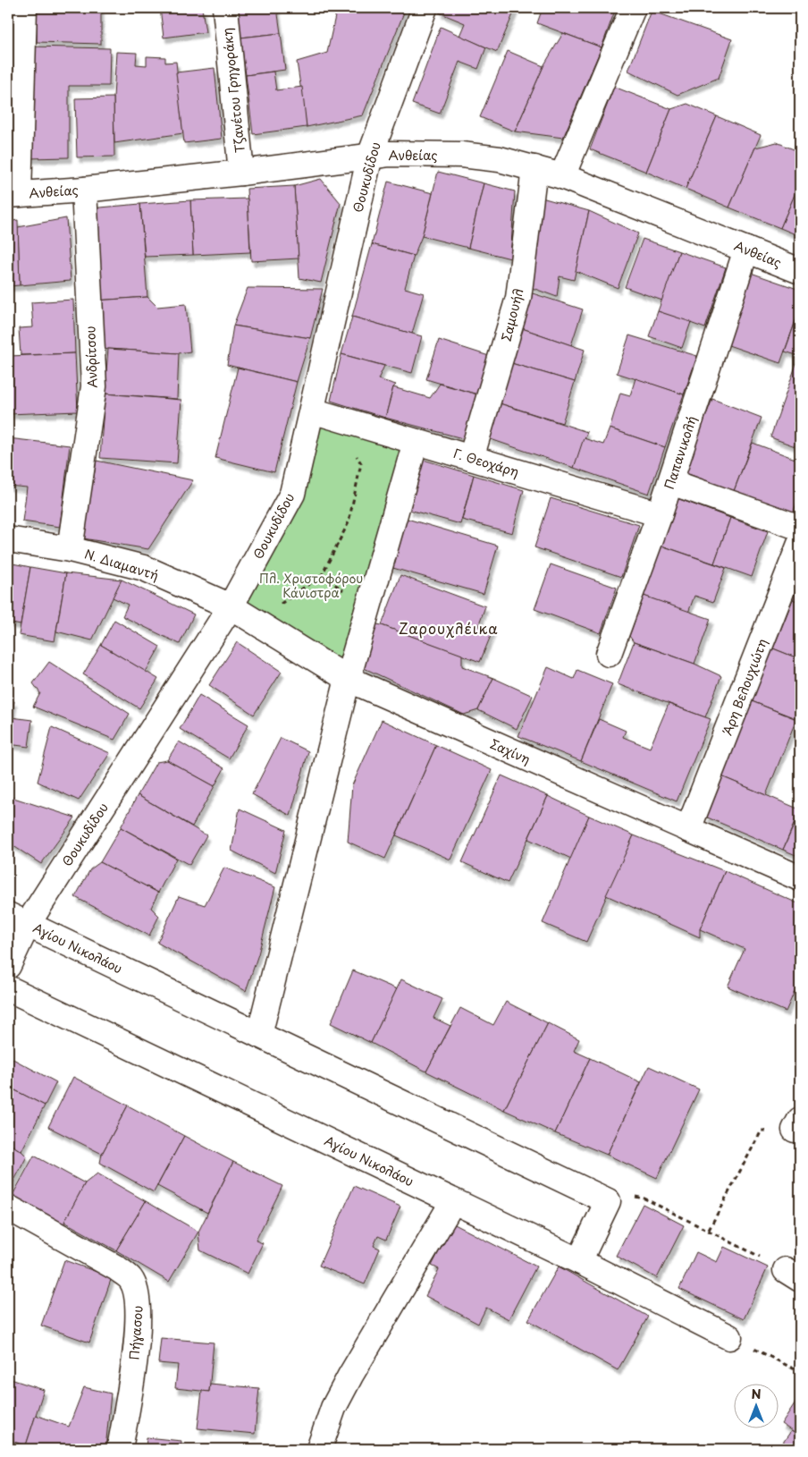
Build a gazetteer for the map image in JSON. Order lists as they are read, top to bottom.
{
  "streets": {
    "street": [
      "Τζανέτου Γρηγοράκη",
      "Ανθείας",
      "Θουκυδίδου",
      "Σαμουήλ",
      "Ανδρίτσου",
      "Παπανικολή",
      "Γ. Θεοχάρη",
      "Ν. Διαμαντή",
      "Άρη Βελουχιώτη",
      "Σαχίνη",
      "Αγίου Νικολάου",
      "Πήγασου"
    ]
  },
  "crossings": [
    ["Τζανέτου Γρηγοράκη", "Ανθείας"],
    ["Ανθείας", "Θουκυδίδου"],
    ["Ανθείας", "Σαμουήλ"],
    ["Ανθείας", "Ανδρίτσου"],
    ["Ανθείας", "Παπανικολή"],
    ["Θουκυδίδου", "Γ. Θεοχάρη"],
    ["Θουκυδίδου", "Ν. Διαμαντή"],
    ["Θουκυδίδου", "Σαχίνη"],
    ["Θουκυδίδου", "Αγίου Νικολάου"],
    ["Σαμουήλ", "Γ. Θεοχάρη"],
    ["Ανδρίτσου", "Ν. Διαμαντή"],
    ["Παπανικολή", "Γ. Θεοχάρη"],
    ["Ν. Διαμαντή", "Σαχίνη"],
    ["Άρη Βελουχιώτη", "Σαχίνη"]
  ],
  "districts": ["Ζαρουχλέικα"],
  "parks": ["Πλ. Χριστοφόρου Κάνιστρα"],
  "north": "top"
}
